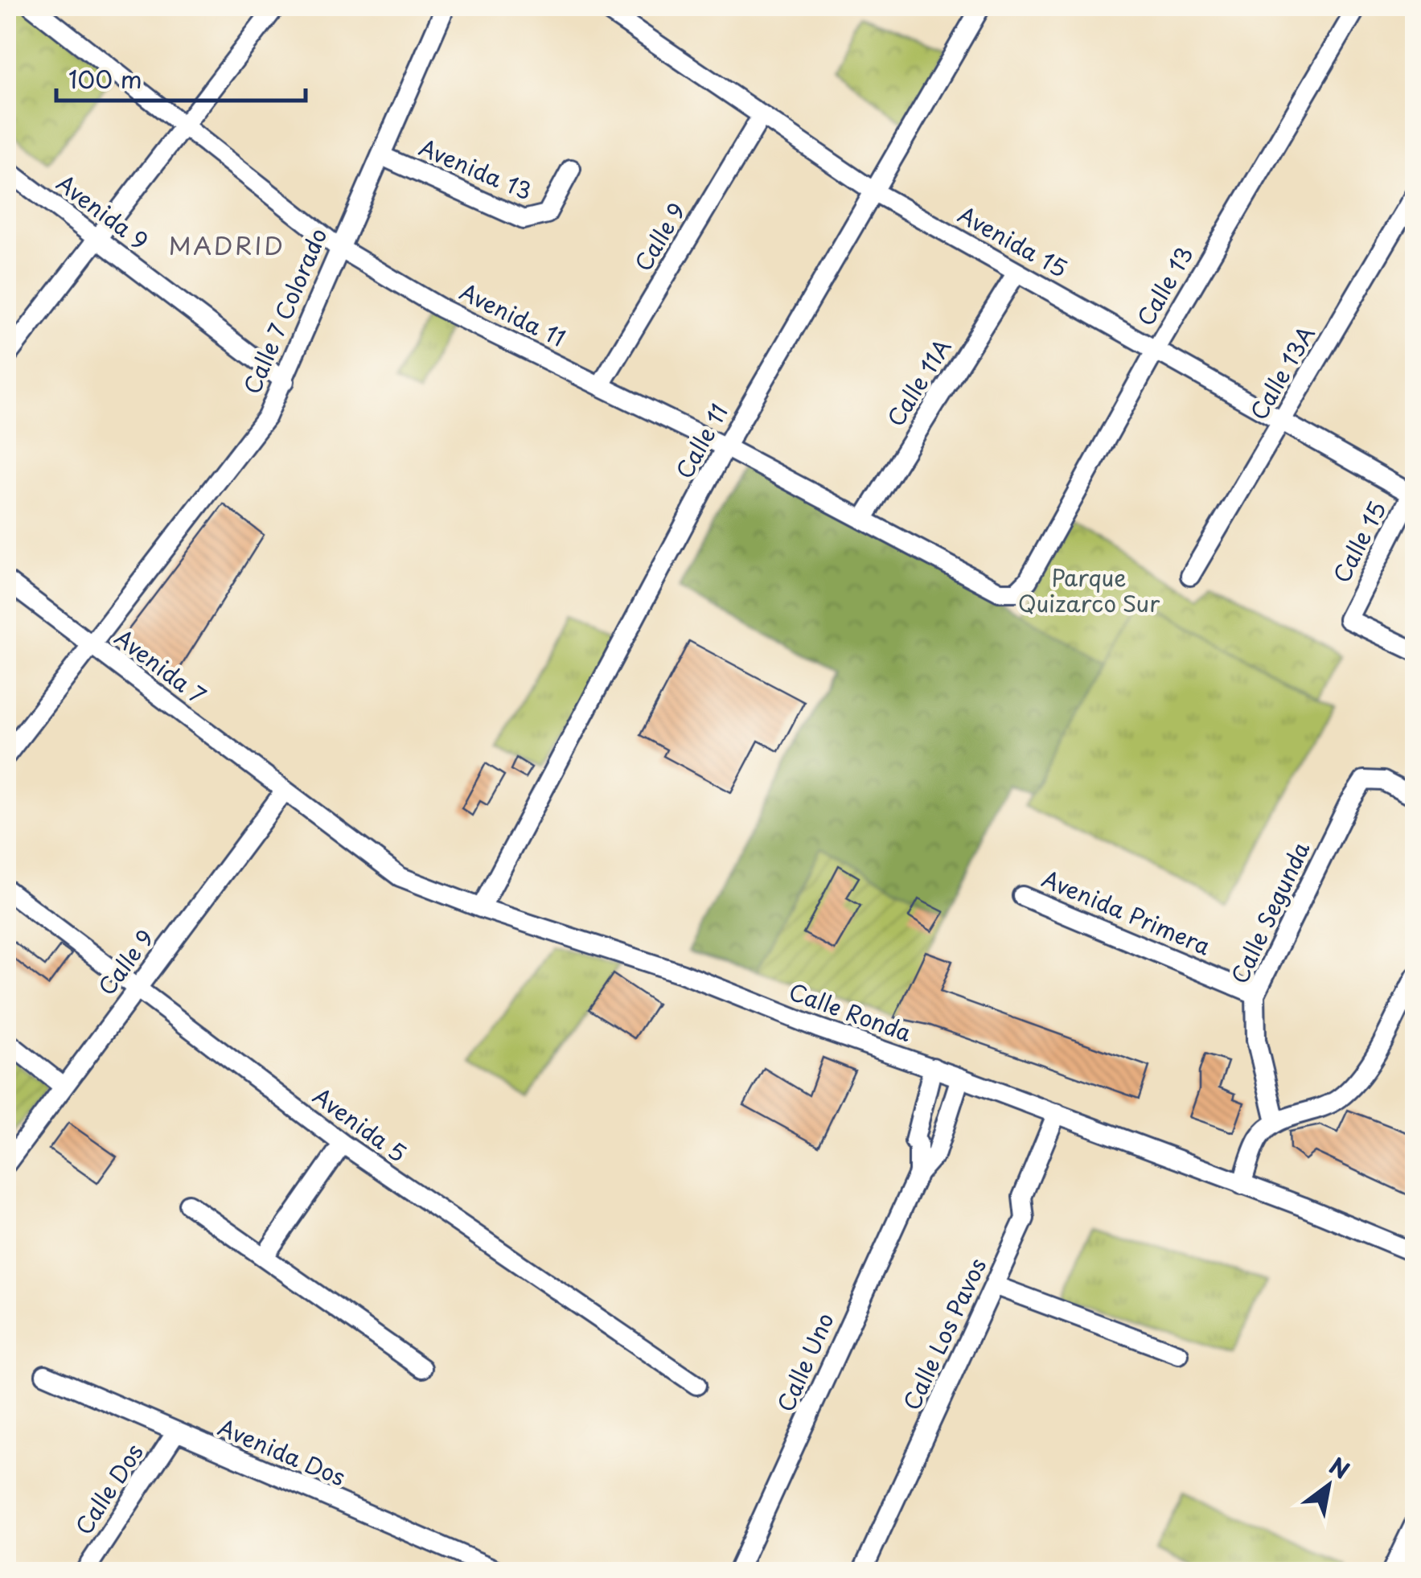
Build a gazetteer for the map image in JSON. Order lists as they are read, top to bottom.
{
  "streets": {
    "street": [
      "Avenida 13",
      "Avenida 9",
      "Calle 9",
      "Avenida 15",
      "Calle 13",
      "Calle 7 Colorado",
      "Avenida 11",
      "Calle 13A",
      "Calle 11A",
      "Calle 11",
      "Calle 15",
      "Avenida 7",
      "Avenida Primera",
      "Calle Segunda",
      "Calle Ronda",
      "Avenida 5",
      "Calle Los Pavos",
      "Calle Uno",
      "Avenida Dos",
      "Calle Dos"
    ]
  },
  "crossings": [
    ["Avenida 13", "Calle 7 Colorado"],
    ["Avenida 9", "Calle 7 Colorado"],
    ["Calle 9", "Avenida 15"],
    ["Calle 9", "Avenida 11"],
    ["Calle 9", "Avenida 7"],
    ["Calle 9", "Calle Ronda"],
    ["Calle 9", "Avenida 5"],
    ["Avenida 15", "Calle 13"],
    ["Avenida 15", "Calle 13A"],
    ["Avenida 15", "Calle 11A"],
    ["Avenida 15", "Calle 11"],
    ["Avenida 15", "Calle 15"],
    ["Calle 13", "Avenida 11"],
    ["Calle 7 Colorado", "Avenida 11"],
    ["Calle 7 Colorado", "Avenida 7"],
    ["Avenida 11", "Calle 11A"],
    ["Avenida 11", "Calle 11"],
    ["Calle 11", "Calle Ronda"],
    ["Avenida 7", "Calle Ronda"],
    ["Avenida Primera", "Calle Segunda"],
    ["Calle Ronda", "Calle Los Pavos"],
    ["Calle Ronda", "Calle Uno"],
    ["Avenida Dos", "Calle Dos"]
  ],
  "districts": ["MADRID"],
  "parks": ["Parque Quizarco Sur"],
  "scale_bar": "100 m",
  "north": "top right"
}
